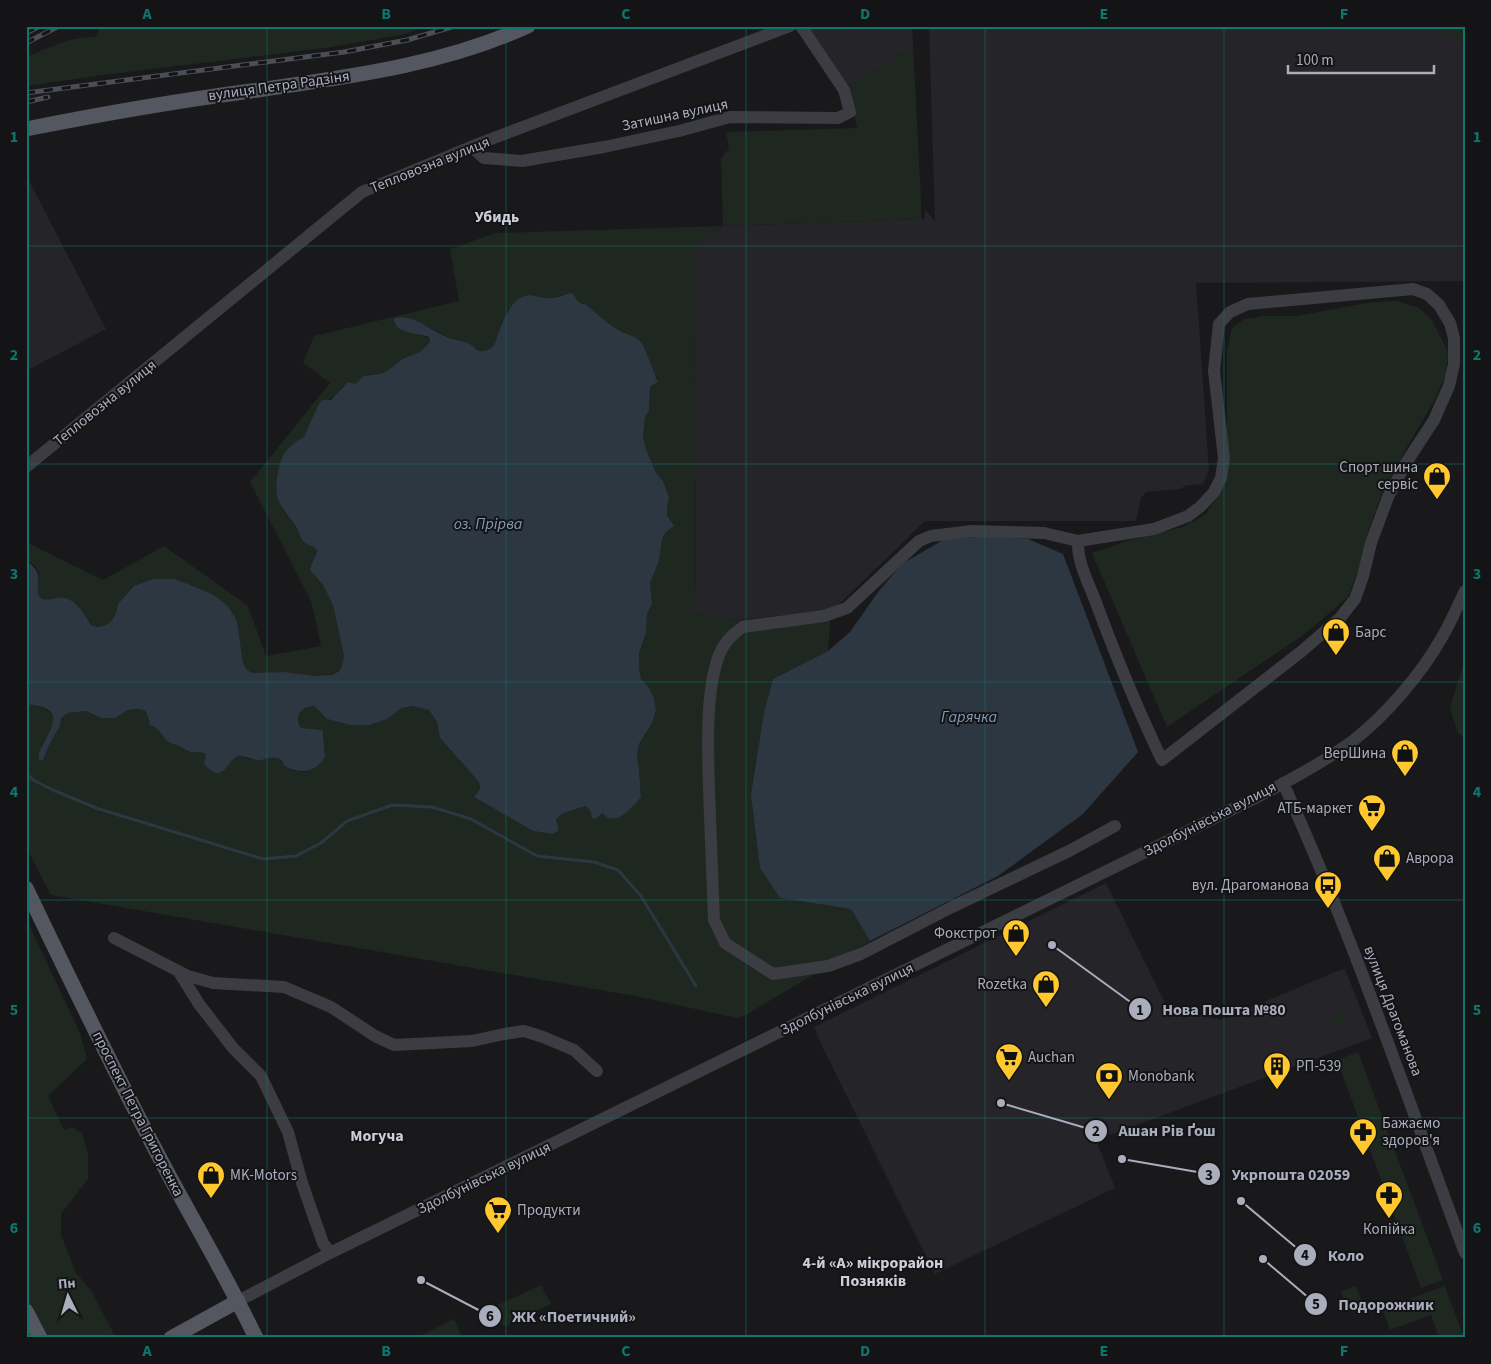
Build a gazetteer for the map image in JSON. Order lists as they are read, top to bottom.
{
  "streets": {
    "main road": ["вулиця Петра Радзіня", "Здолбунівська вулиця", "проспект Петра Григоренка"],
    "street": ["Затишна вулиця", "Тепловозна вулиця", "вулиця Драгоманова"]
  },
  "crossings": [
    ["Затишна вулиця", "Тепловозна вулиця"],
    ["Здолбунівська вулиця", "вулиця Драгоманова"],
    ["Здолбунівська вулиця", "проспект Петра Григоренка"]
  ],
  "districts": ["Убидь", "Могуча", "4-й «А» мікрорайон Позняків"],
  "water": ["оз. Прірва", "Гарячка"],
  "places": {
    "shop": [
      "Спорт шина сервіс",
      "Барс",
      "ВерШина",
      "Аврора",
      "Фокстрот",
      "Rozetka",
      "MK-Motors"
    ],
    "supermarket": ["АТБ-маркет", "Auchan", "Продукти"],
    "bus stop": ["вул. Драгоманова"],
    "other": [
      "Нова Пошта №80",
      "Ашан Рів Ґош",
      "Укрпошта 02059",
      "Коло",
      "Подорожник",
      "ЖК «Поетичний»"
    ],
    "building": ["РП-539"],
    "bank": ["Monobank"],
    "pharmacy": ["Бажаємо здоров'я", "Копійка"]
  },
  "scale_bar": "100 m",
  "north": "top",
  "grid": {
    "columns": [
      "A",
      "B",
      "C",
      "D",
      "E",
      "F"
    ],
    "rows": [
      "1",
      "2",
      "3",
      "4",
      "5",
      "6"
    ]
  }
}
